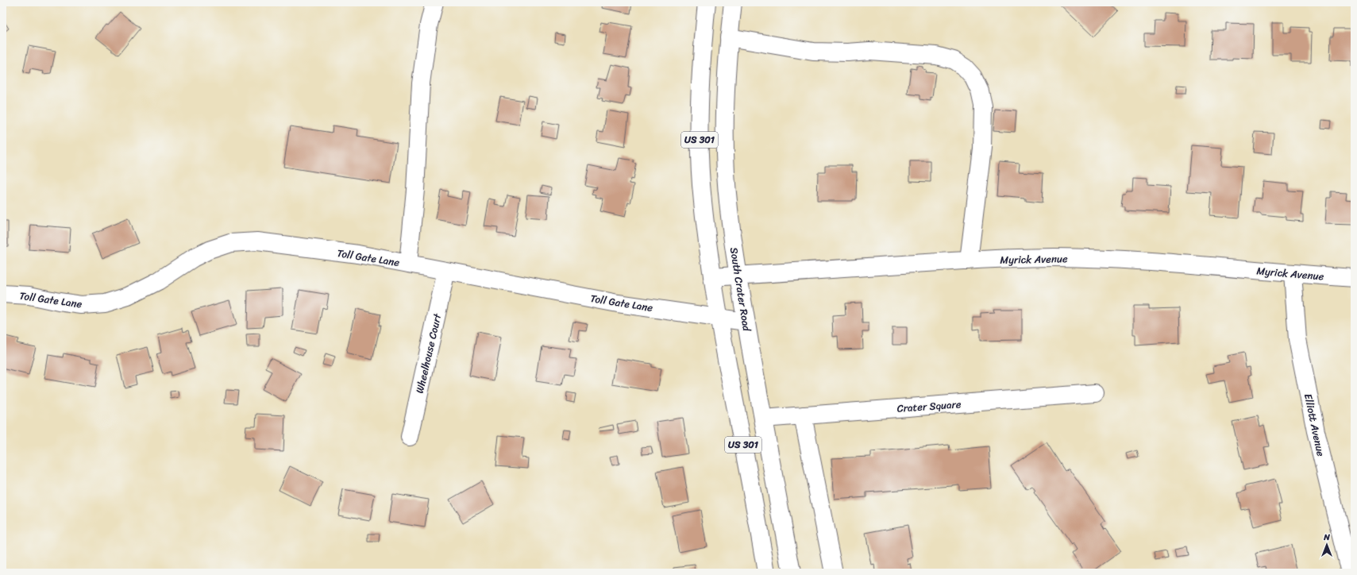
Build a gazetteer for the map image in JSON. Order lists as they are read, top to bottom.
{
  "streets": {
    "street": [
      "US 301",
      "Toll Gate Lane",
      "Myrick Avenue",
      "South Crater Road",
      "Wheelhouse Court",
      "Crater Square",
      "Elliott Avenue"
    ]
  },
  "crossings": [
    ["US 301", "Toll Gate Lane"],
    ["US 301", "Myrick Avenue"],
    ["Toll Gate Lane", "South Crater Road"],
    ["Toll Gate Lane", "Wheelhouse Court"],
    ["Myrick Avenue", "South Crater Road"],
    ["Myrick Avenue", "Elliott Avenue"],
    ["South Crater Road", "Crater Square"]
  ],
  "north": "top"
}
